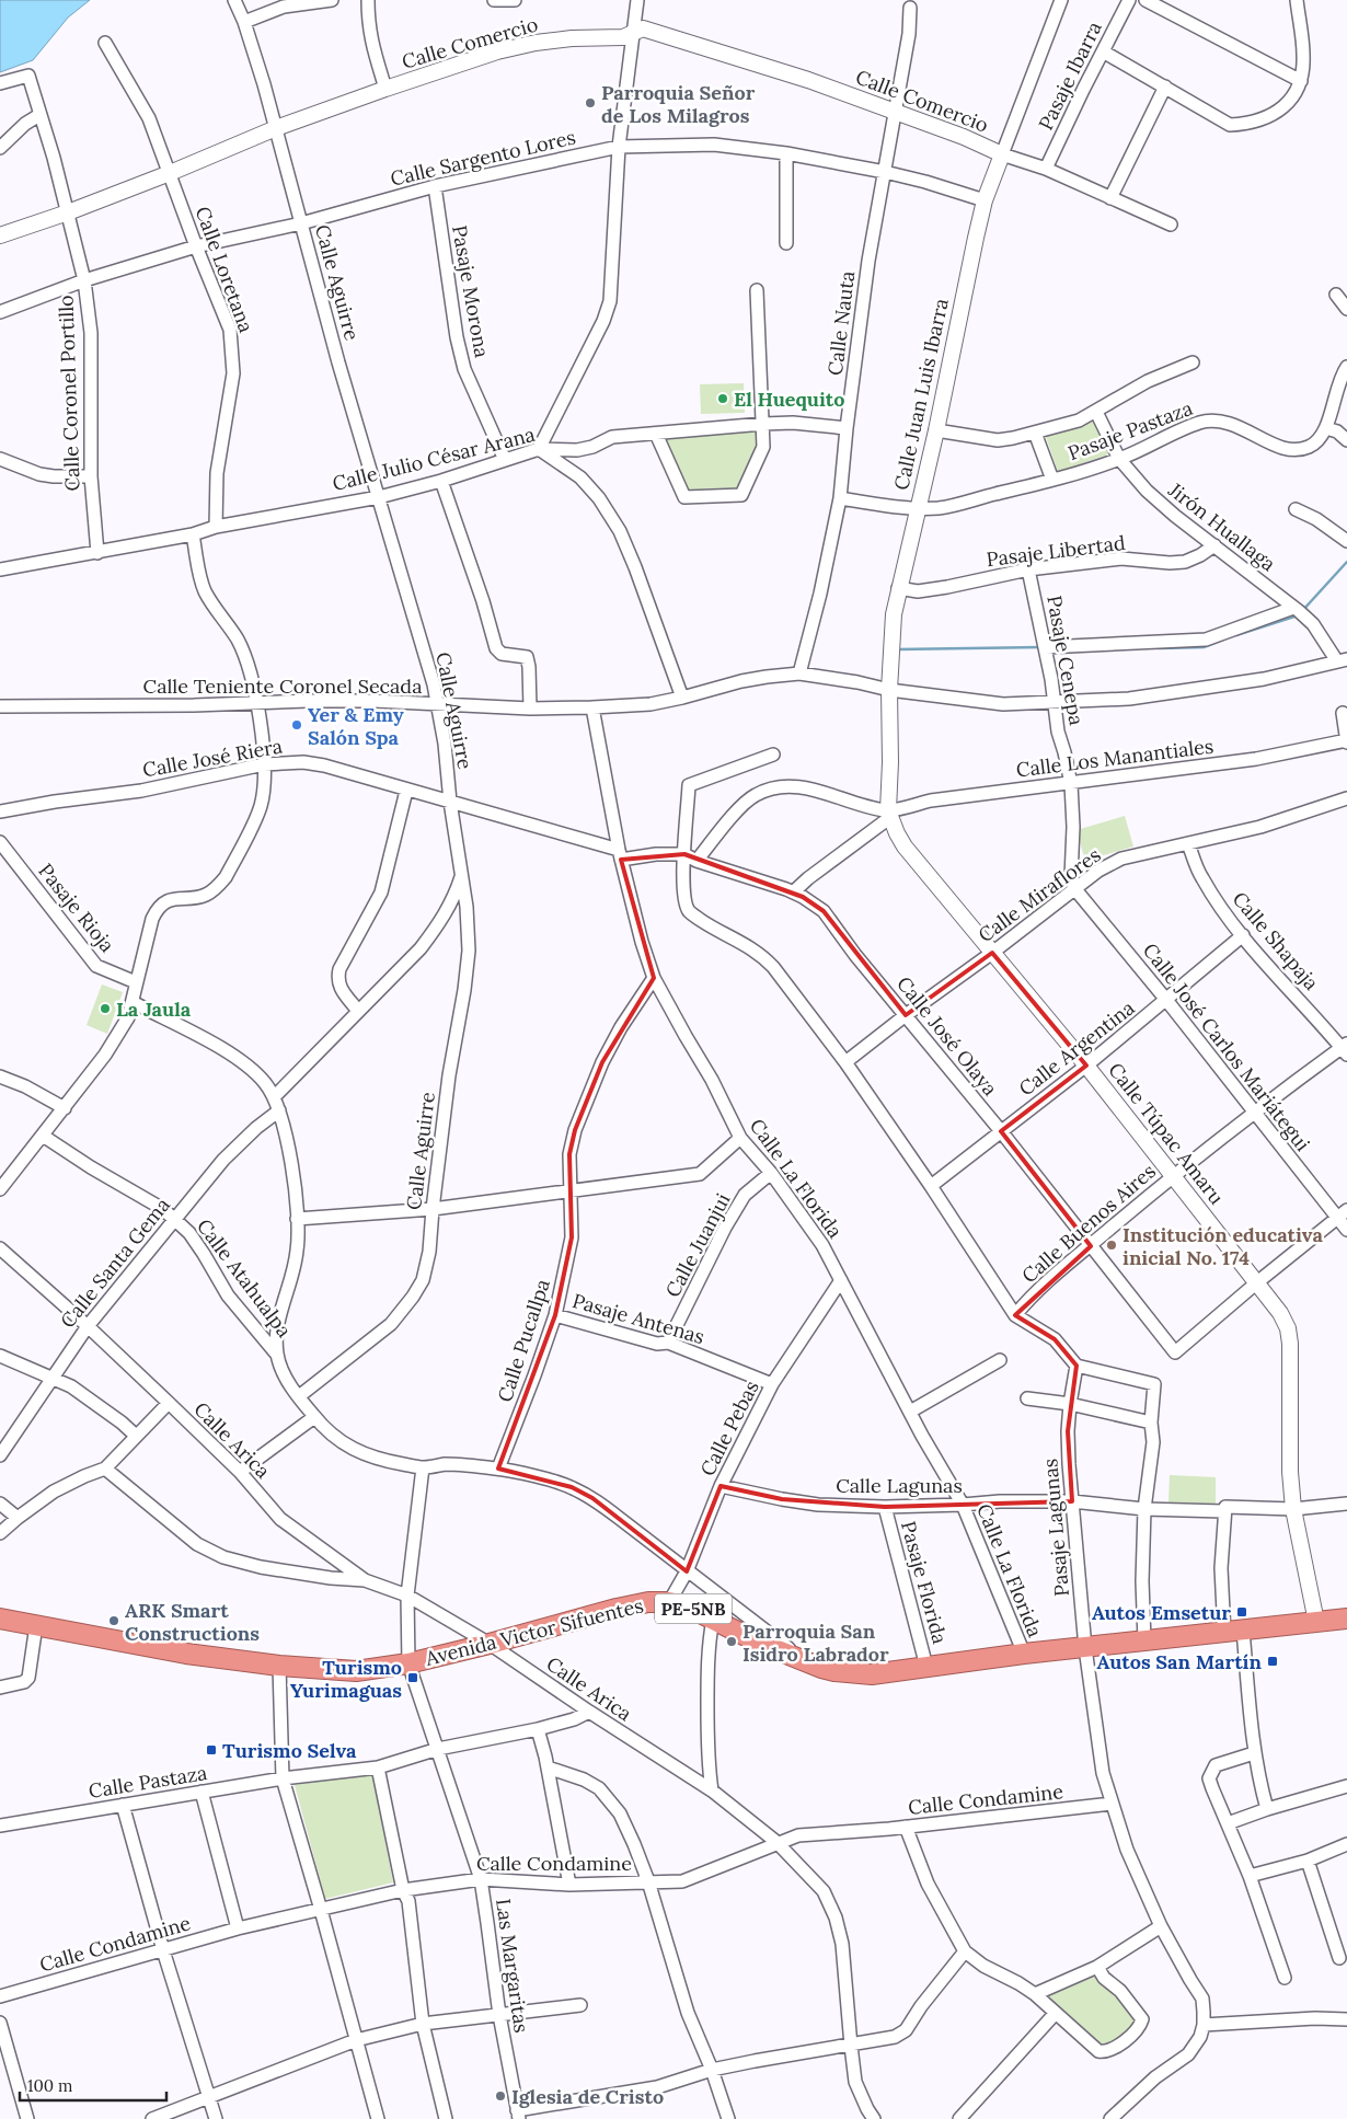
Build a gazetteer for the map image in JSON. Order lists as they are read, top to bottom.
{
  "streets": {
    "highway": ["PE-5NB", "Avenida Victor Sifuentes"],
    "street": [
      "Calle Comercio",
      "Pasaje Ibarra",
      "Calle Sargento Lores",
      "Calle Loretana",
      "Calle Aguirre",
      "Pasaje Morona",
      "Calle Nauta",
      "Calle Coronel Portillo",
      "Calle Juan Luis Ibarra",
      "Pasaje Pastaza",
      "Calle Julio César Arana",
      "Jirón Huallaga",
      "Pasaje Libertad",
      "Pasaje Cenepa",
      "Calle Teniente Coronel Secada",
      "Calle José Riera",
      "Calle Los Manantiales",
      "Calle Miraflores",
      "Pasaje Rioja",
      "Calle Shapaja",
      "Calle José Olaya",
      "Calle José Carlos Mariátegui",
      "Calle Argentina",
      "Calle Túpac Amaru",
      "Calle La Florida",
      "Calle Buenos Aires",
      "Calle Juanjui",
      "Calle Santa Gema",
      "Calle Atahualpa",
      "Pasaje Antenas",
      "Calle Pucallpa",
      "Calle Pebas",
      "Calle Arica",
      "Calle Lagunas",
      "Pasaje Lagunas",
      "Pasaje Florida",
      "Calle Pastaza",
      "Calle Condamine",
      "Las Margaritas"
    ]
  },
  "crossings": [
    ["Calle Comercio", "Pasaje Ibarra"],
    ["Calle Comercio", "Calle Loretana"],
    ["Calle Comercio", "Calle Aguirre"],
    ["Calle Comercio", "Calle Nauta"],
    ["Calle Comercio", "Calle Coronel Portillo"],
    ["Calle Comercio", "Calle Juan Luis Ibarra"],
    ["Calle Sargento Lores", "Calle Loretana"],
    ["Calle Sargento Lores", "Calle Aguirre"],
    ["Calle Sargento Lores", "Pasaje Morona"],
    ["Calle Sargento Lores", "Calle Nauta"],
    ["Calle Sargento Lores", "Calle Coronel Portillo"],
    ["Calle Sargento Lores", "Calle Juan Luis Ibarra"],
    ["Calle Loretana", "Calle Julio César Arana"],
    ["Calle Aguirre", "Calle Julio César Arana"],
    ["Calle Aguirre", "Calle Teniente Coronel Secada"],
    ["Calle Aguirre", "Calle José Riera"],
    ["Pasaje Morona", "Calle Julio César Arana"],
    ["Calle Nauta", "Pasaje Pastaza"],
    ["Calle Nauta", "Calle Julio César Arana"],
    ["Calle Nauta", "Calle Teniente Coronel Secada"],
    ["Calle Coronel Portillo", "Calle Julio César Arana"],
    ["Calle Juan Luis Ibarra", "Pasaje Pastaza"],
    ["Calle Juan Luis Ibarra", "Pasaje Libertad"],
    ["Calle Juan Luis Ibarra", "Calle Teniente Coronel Secada"],
    ["Calle Juan Luis Ibarra", "Calle Los Manantiales"],
    ["Calle Juan Luis Ibarra", "Calle Túpac Amaru"],
    ["Pasaje Pastaza", "Jirón Huallaga"],
    ["Jirón Huallaga", "Pasaje Libertad"],
    ["Jirón Huallaga", "Calle Teniente Coronel Secada"],
    ["Pasaje Libertad", "Pasaje Cenepa"],
    ["Pasaje Cenepa", "Calle Teniente Coronel Secada"],
    ["Pasaje Cenepa", "Calle Los Manantiales"],
    ["Pasaje Cenepa", "Calle Miraflores"],
    ["Pasaje Cenepa", "Calle José Carlos Mariátegui"],
    ["Calle Teniente Coronel Secada", "Calle La Florida"],
    ["Calle José Riera", "Calle José Olaya"],
    ["Calle José Riera", "Calle La Florida"],
    ["Calle Los Manantiales", "Calle Túpac Amaru"],
    ["Calle Miraflores", "Calle Shapaja"],
    ["Calle Miraflores", "Calle José Olaya"],
    ["Calle Miraflores", "Calle José Carlos Mariátegui"],
    ["Calle Miraflores", "Calle Túpac Amaru"],
    ["Calle Shapaja", "Calle Argentina"],
    ["Calle Shapaja", "Calle Buenos Aires"],
    ["Calle José Olaya", "Calle Argentina"],
    ["Calle José Olaya", "Calle Túpac Amaru"],
    ["Calle José Olaya", "Calle La Florida"],
    ["Calle José Olaya", "Calle Buenos Aires"],
    ["Calle José Carlos Mariátegui", "Calle Argentina"],
    ["Calle José Carlos Mariátegui", "Calle Buenos Aires"],
    ["Calle Argentina", "Calle Túpac Amaru"],
    ["Calle Túpac Amaru", "Calle Buenos Aires"],
    ["Calle Túpac Amaru", "Avenida Victor Sifuentes"],
    ["Calle La Florida", "Calle Juanjui"],
    ["Calle La Florida", "Calle Pucallpa"],
    ["Calle La Florida", "Calle Pebas"],
    ["Calle La Florida", "Calle Lagunas"],
    ["Calle La Florida", "Avenida Victor Sifuentes"],
    ["Calle Juanjui", "Pasaje Antenas"],
    ["Calle Santa Gema", "Calle Atahualpa"],
    ["Calle Santa Gema", "Calle Arica"],
    ["Pasaje Antenas", "Calle Pucallpa"],
    ["Pasaje Antenas", "Calle Pebas"],
    ["Calle Pebas", "Calle Lagunas"],
    ["Calle Pebas", "Avenida Victor Sifuentes"],
    ["Calle Arica", "Avenida Victor Sifuentes"],
    ["Calle Arica", "Calle Pastaza"],
    ["Calle Arica", "Calle Condamine"],
    ["Calle Arica", "Las Margaritas"],
    ["Calle Lagunas", "Pasaje Lagunas"],
    ["Calle Lagunas", "Pasaje Florida"],
    ["Pasaje Lagunas", "Avenida Victor Sifuentes"],
    ["Pasaje Lagunas", "Calle Condamine"],
    ["Pasaje Florida", "Avenida Victor Sifuentes"],
    ["PE-5NB", "Avenida Victor Sifuentes"],
    ["Avenida Victor Sifuentes", "Las Margaritas"],
    ["Calle Pastaza", "Las Margaritas"],
    ["Calle Condamine", "Las Margaritas"]
  ],
  "places": {
    "other": [
      "Parroquia Señor de Los Milagros",
      "El Huequito",
      "Yer & Emy Salón Spa",
      "La Jaula",
      "Institución educativa inicial No. 174",
      "ARK Smart Constructions",
      "Parroquia San Isidro Labrador",
      "Iglesia de Cristo"
    ],
    "transit": [
      "Autos Emsetur",
      "Autos San Martín",
      "Turismo Yurimaguas",
      "Turismo Selva"
    ]
  },
  "scale_bar": "100 m"
}
